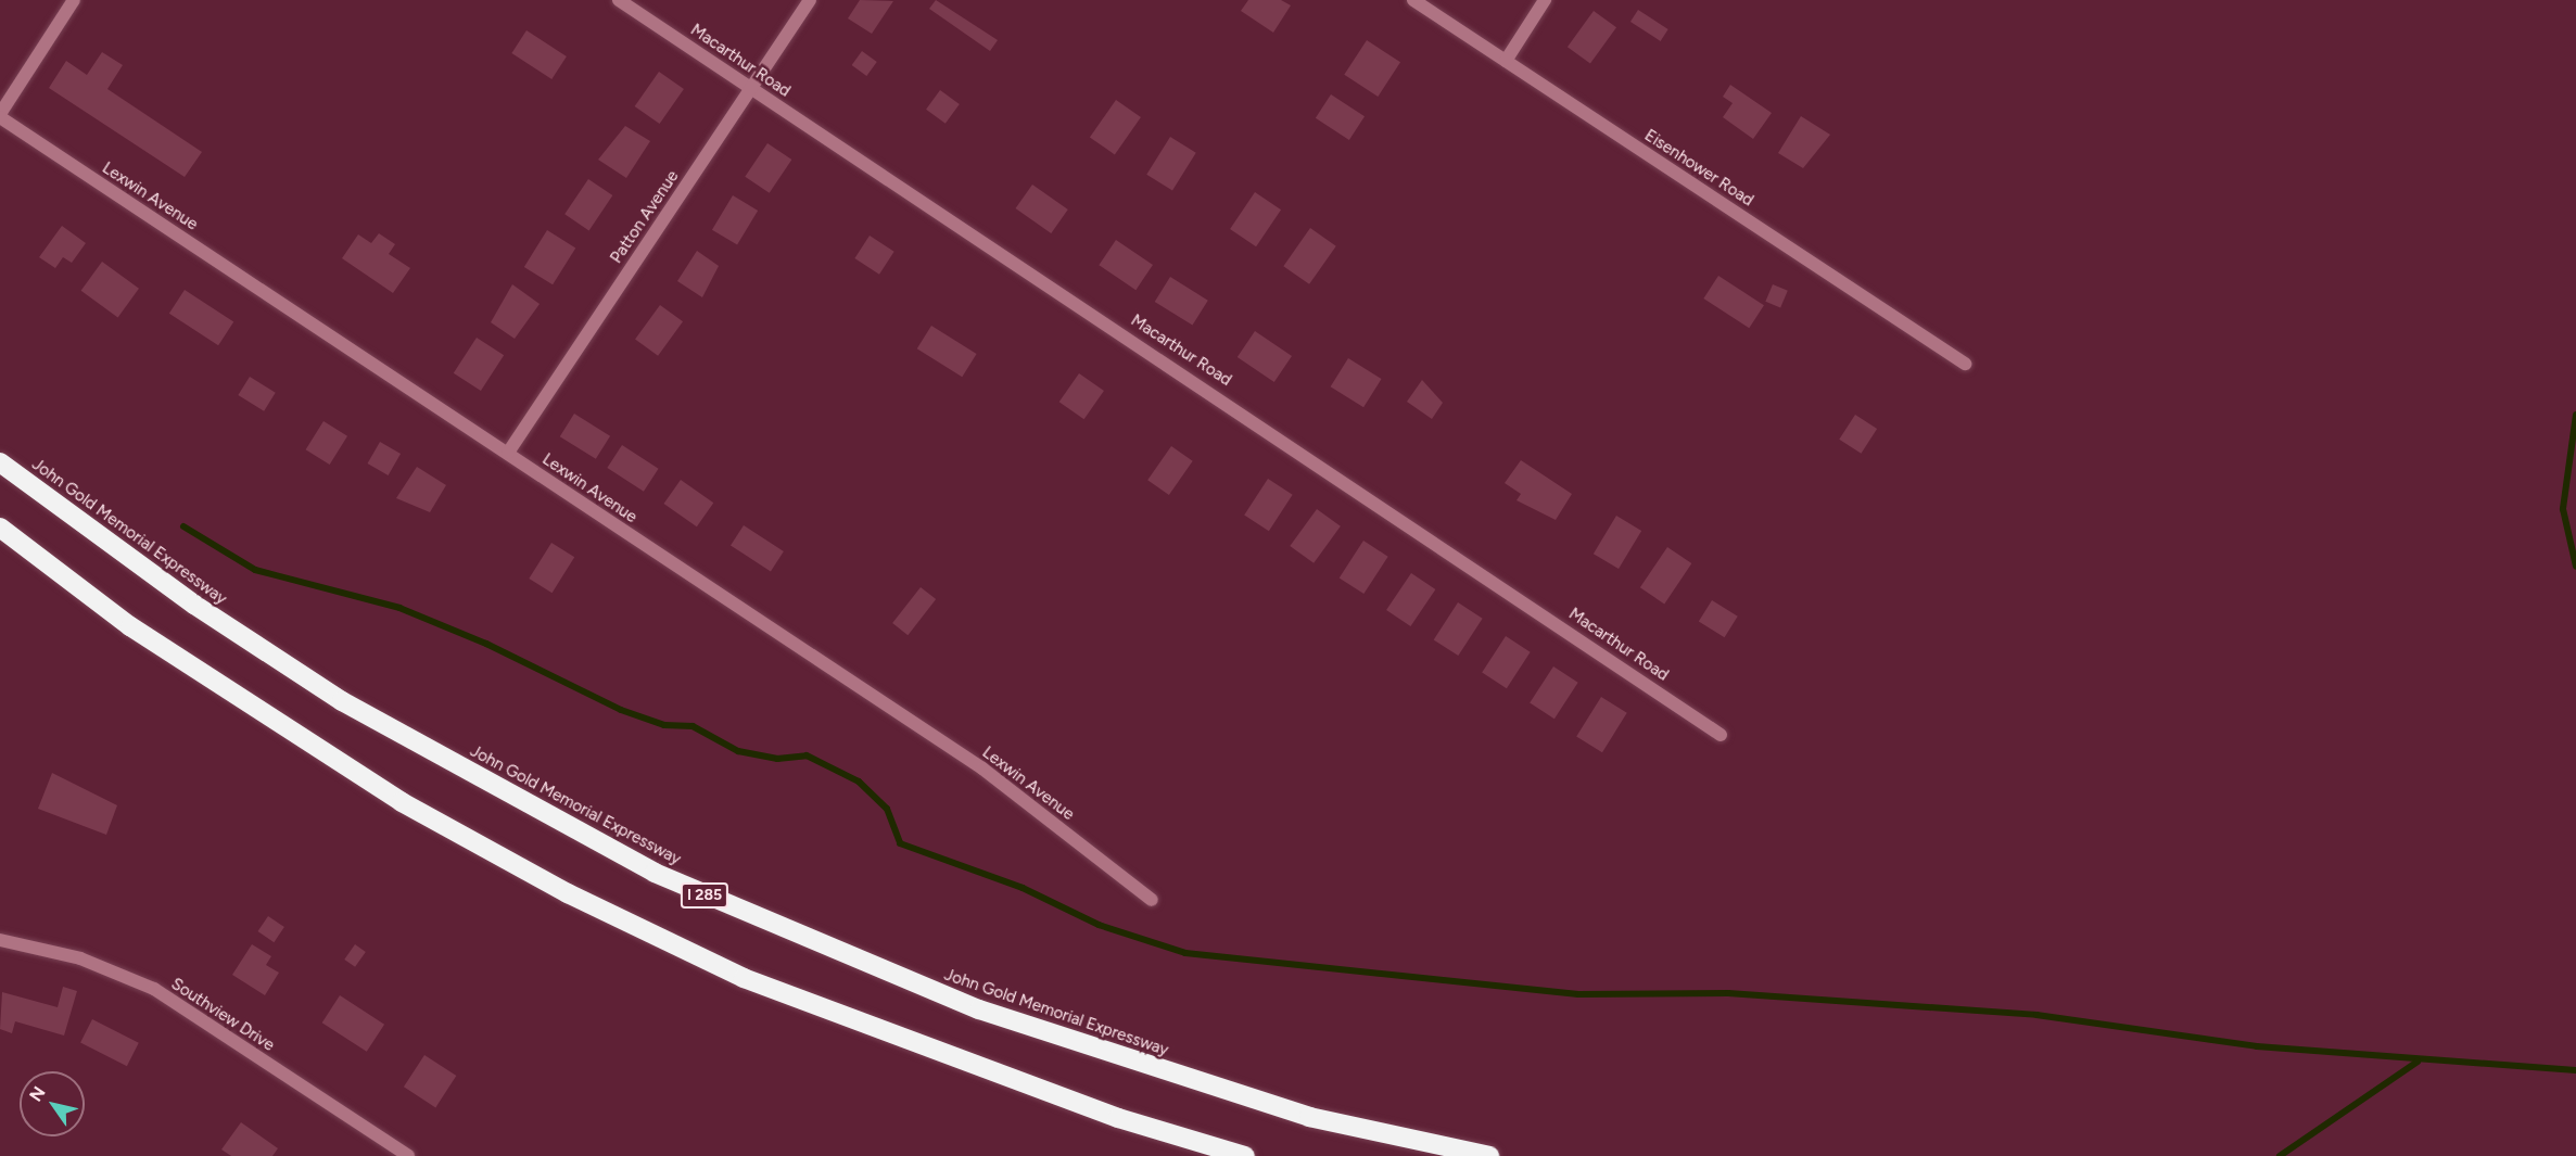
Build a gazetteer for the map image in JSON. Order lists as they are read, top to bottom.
{
  "streets": {
    "highway": ["John Gold Memorial Expressway", "I 285"],
    "street": [
      "Macarthur Road",
      "Eisenhower Road",
      "Lexwin Avenue",
      "Patton Avenue",
      "Southview Drive"
    ]
  },
  "crossings": [
    ["Macarthur Road", "Patton Avenue"],
    ["Lexwin Avenue", "Patton Avenue"]
  ],
  "north": "top left"
}
